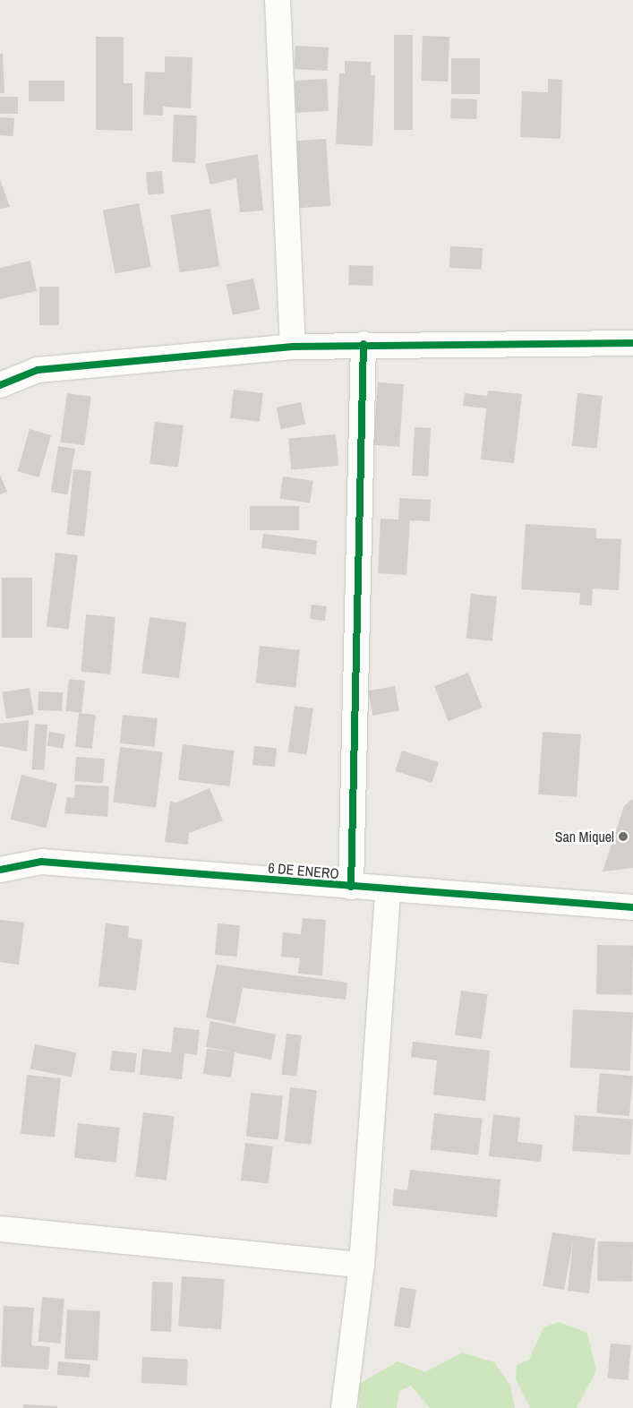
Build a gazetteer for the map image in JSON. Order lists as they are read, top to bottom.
{
  "streets": {
    "street": ["6 DE ENERO"]
  },
  "places": ["San Miquel"]
}
